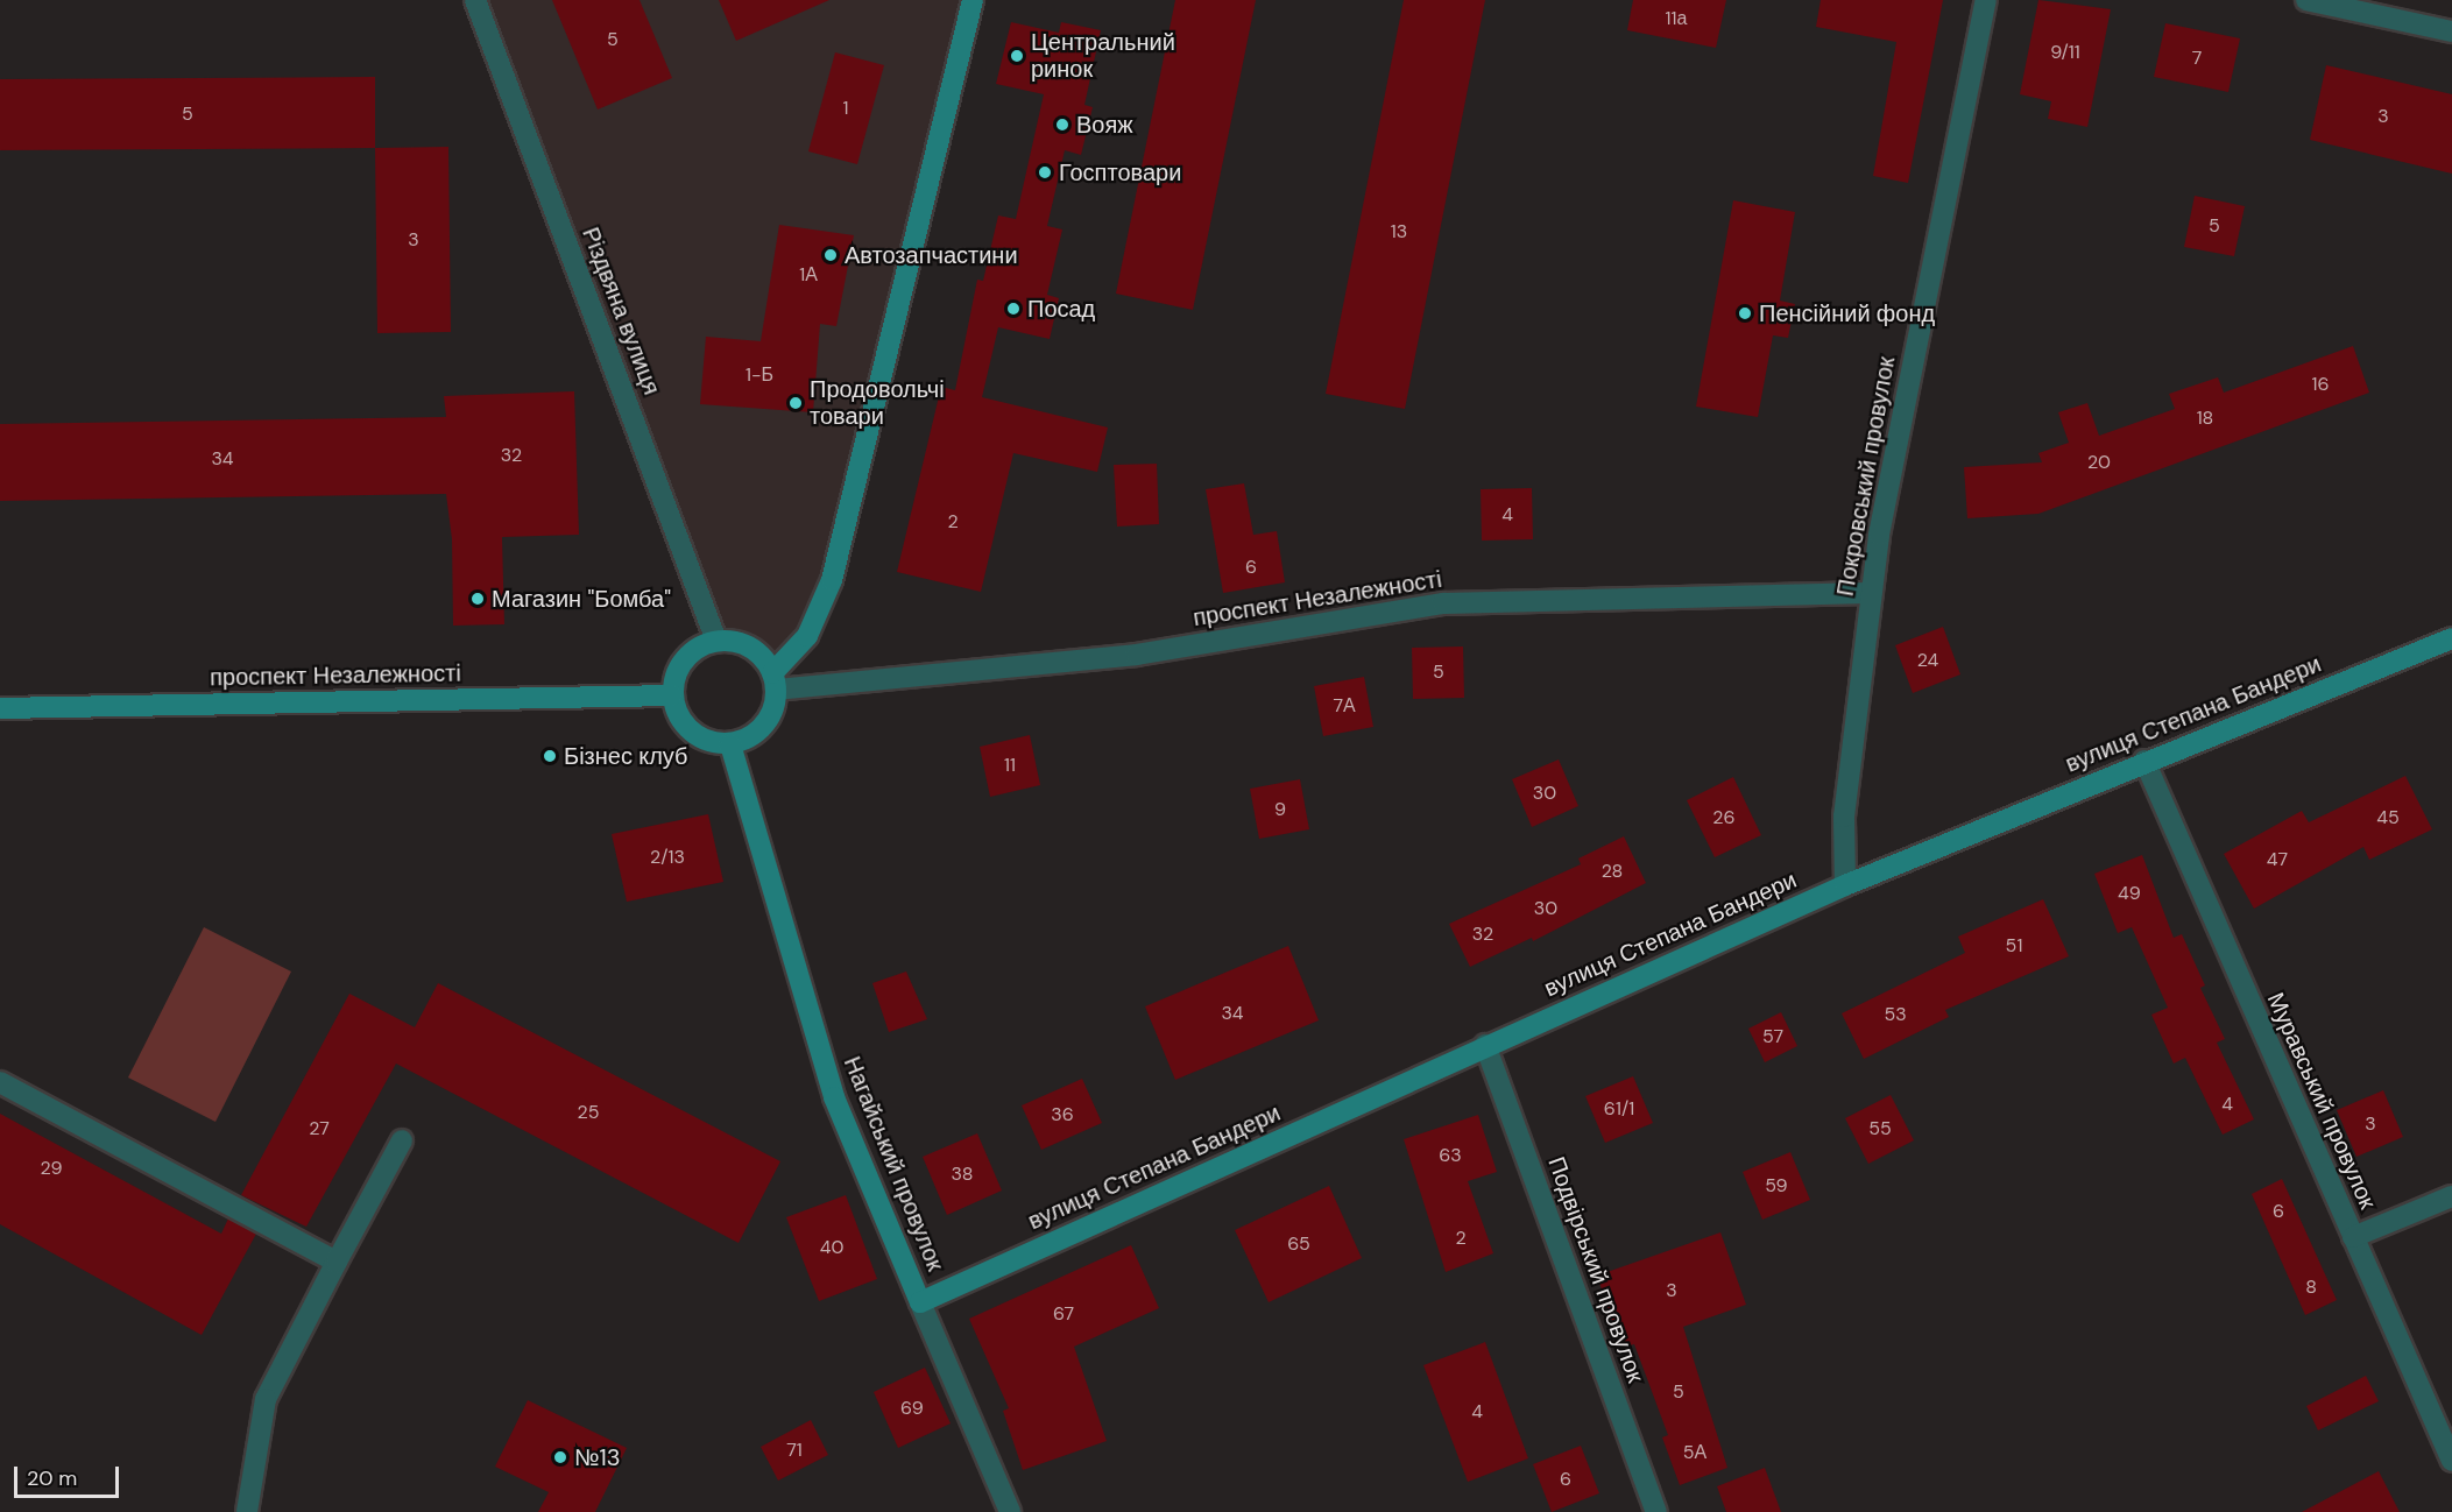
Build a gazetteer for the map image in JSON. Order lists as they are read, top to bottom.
{
  "streets": {
    "street": [
      "Різдвяна вулиця",
      "Покровський провулок",
      "проспект Незалежності",
      "вулиця Степана Бандери",
      "Муравський провулок",
      "Нагайський провулок",
      "Подвірський провулок"
    ]
  },
  "crossings": [
    ["Різдвяна вулиця", "проспект Незалежності"],
    ["Різдвяна вулиця", "Нагайський провулок"],
    ["Покровський провулок", "проспект Незалежності"],
    ["Покровський провулок", "вулиця Степана Бандери"],
    ["проспект Незалежності", "Нагайський провулок"],
    ["вулиця Степана Бандери", "Муравський провулок"],
    ["вулиця Степана Бандери", "Нагайський провулок"],
    ["вулиця Степана Бандери", "Подвірський провулок"]
  ],
  "places": [
    "Центральний ринок",
    "Вояж",
    "Госптовари",
    "Автозапчастини",
    "Посад",
    "Пенсійний фонд",
    "Продовольчі товари",
    "Магазин \"Бомба\"",
    "Бізнес клуб",
    "№13"
  ],
  "house_numbers": [
    "11а",
    "5",
    "9/11",
    "7",
    "1",
    "5",
    "3",
    "5",
    "13",
    "3",
    "1А",
    "1-Б",
    "16",
    "18",
    "32",
    "34",
    "20",
    "4",
    "2",
    "6",
    "24",
    "5",
    "7А",
    "11",
    "30",
    "9",
    "26",
    "45",
    "2/13",
    "47",
    "28",
    "49",
    "30",
    "32",
    "51",
    "34",
    "53",
    "57",
    "4",
    "61/1",
    "25",
    "36",
    "3",
    "27",
    "55",
    "63",
    "29",
    "38",
    "59",
    "6",
    "2",
    "65",
    "40",
    "8",
    "3",
    "67",
    "5",
    "69",
    "4",
    "71",
    "5А",
    "6"
  ],
  "scale_bar": "20 m"
}
